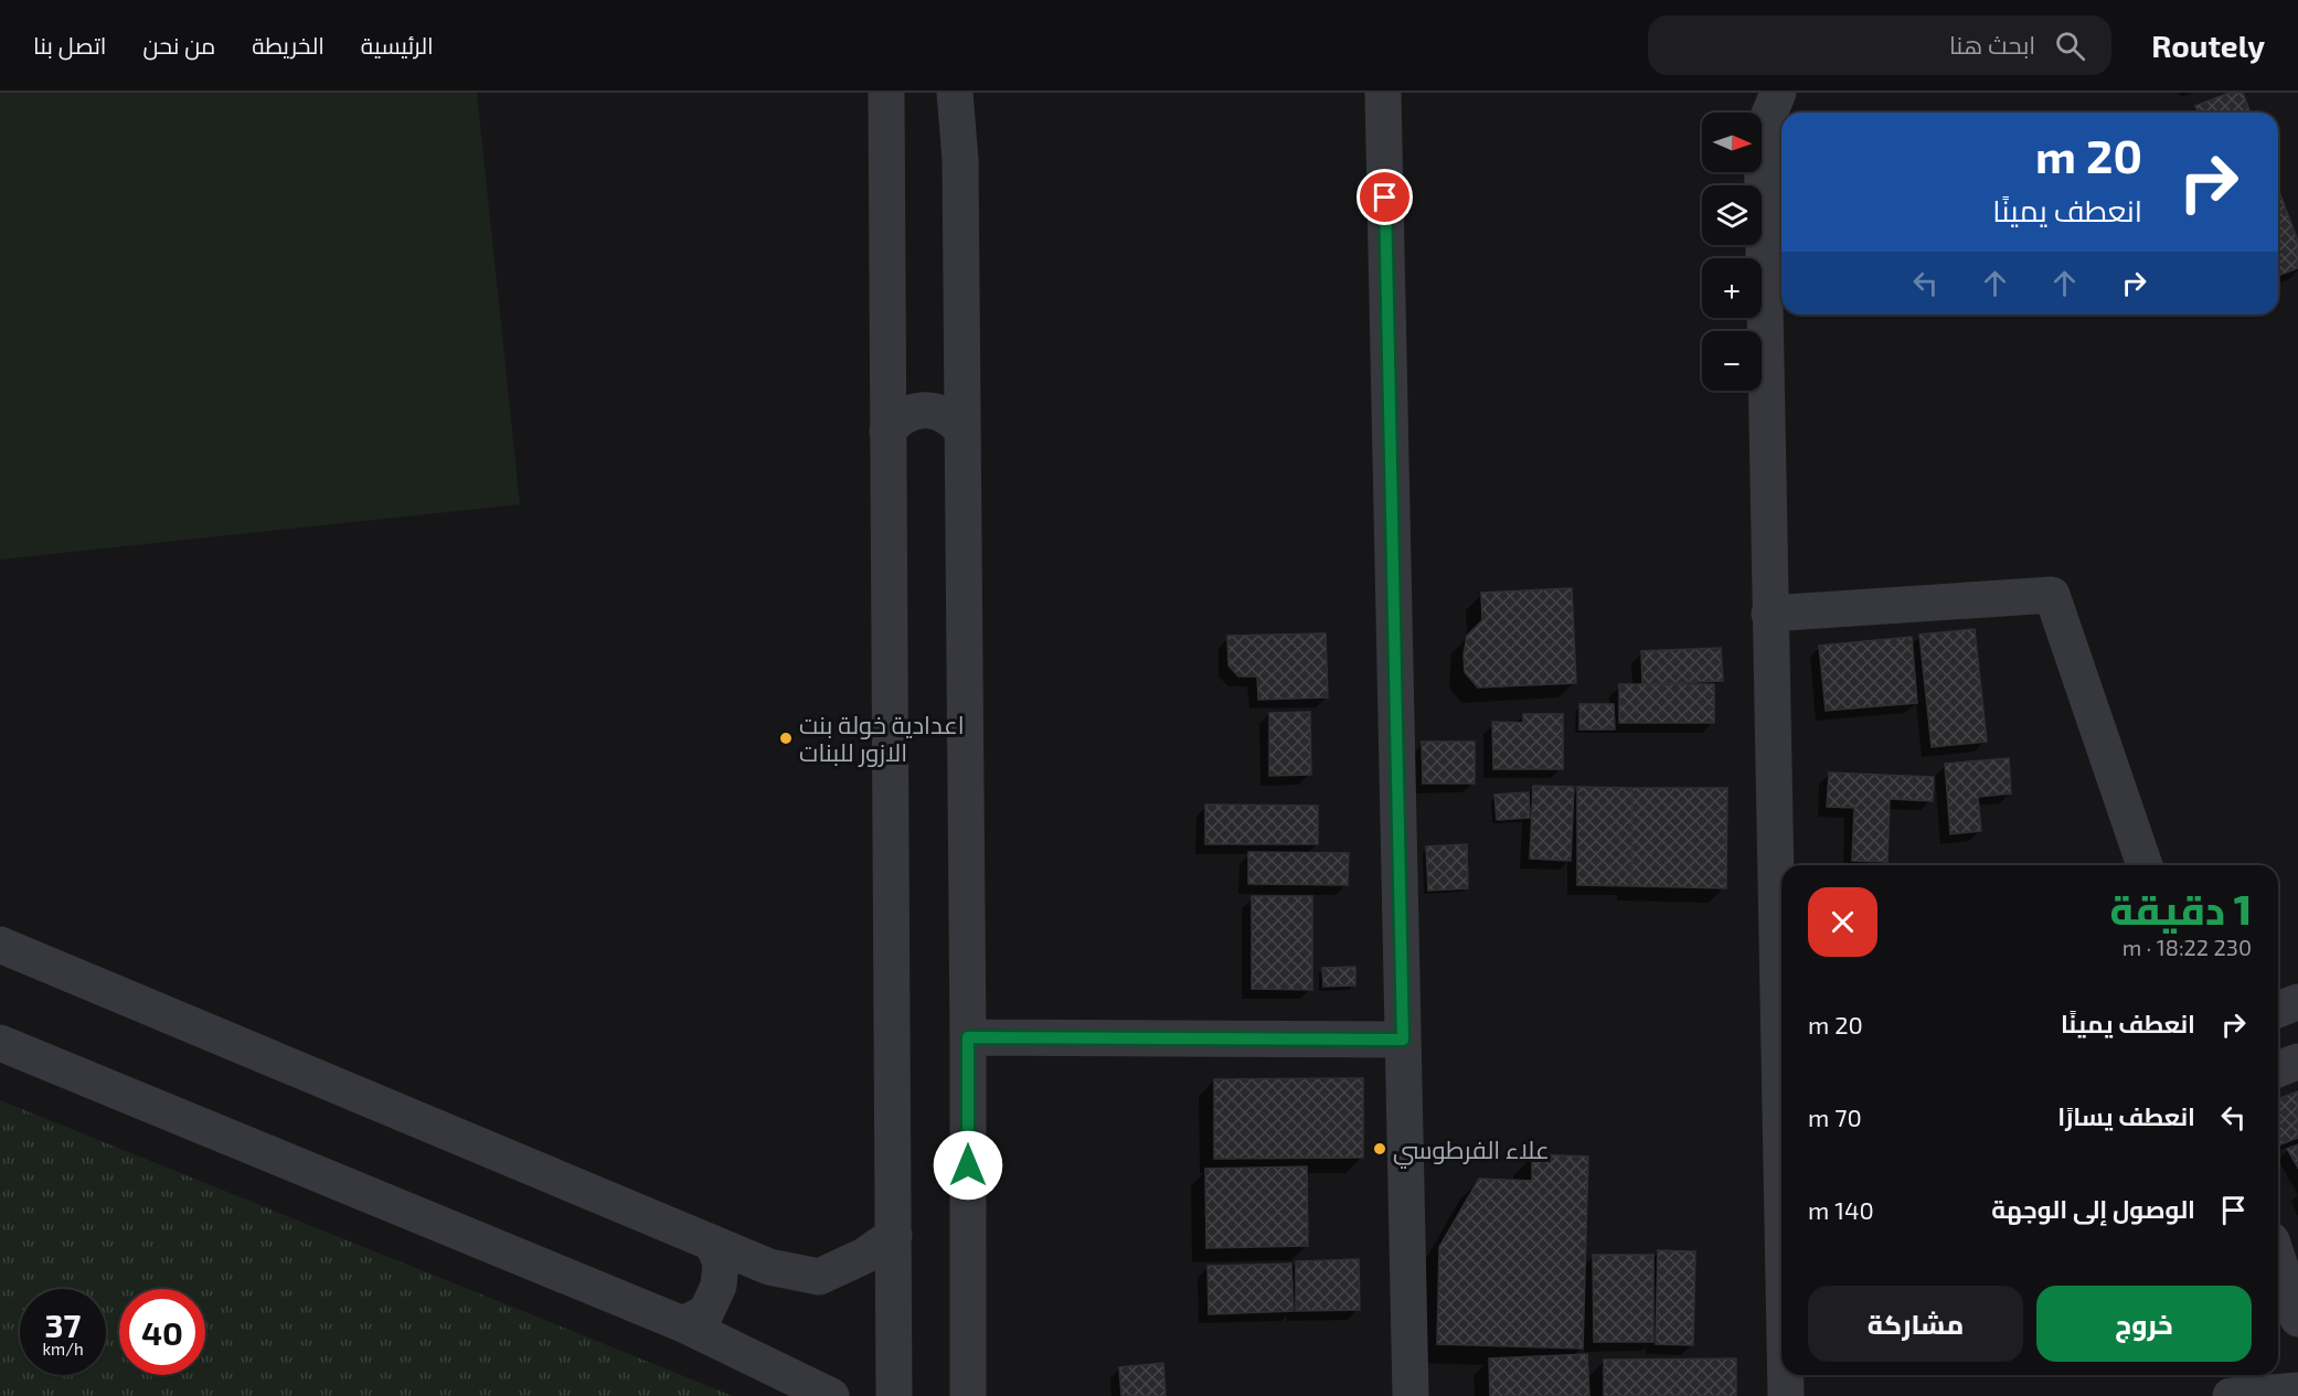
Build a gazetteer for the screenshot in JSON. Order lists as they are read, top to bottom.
{
  "places": ["اعدادية خولة بنت الازور للبنات", "علاء الفرطوسي"],
  "north": "right",
  "page": {
    "header": "Routely",
    "search": "ابحث هنا",
    "nav": [
      "الرئيسية",
      "الخريطة",
      "من نحن",
      "اتصل بنا"
    ],
    "map_buttons": ["+", "−"],
    "turn": ["20 m", "انعطف يمينًا"],
    "heading": ["1 دقيقة", "230 m · 18:22"],
    "list": [
      {
        "name": "انعطف يمينًا",
        "value": "20 m"
      },
      {
        "name": "انعطف يسارًا",
        "value": "70 m"
      },
      {
        "name": "الوصول إلى الوجهة",
        "value": "140 m"
      }
    ],
    "buttons": ["خروج", "مشاركة"],
    "speed": "37 km/h",
    "limit": "40"
  }
}
